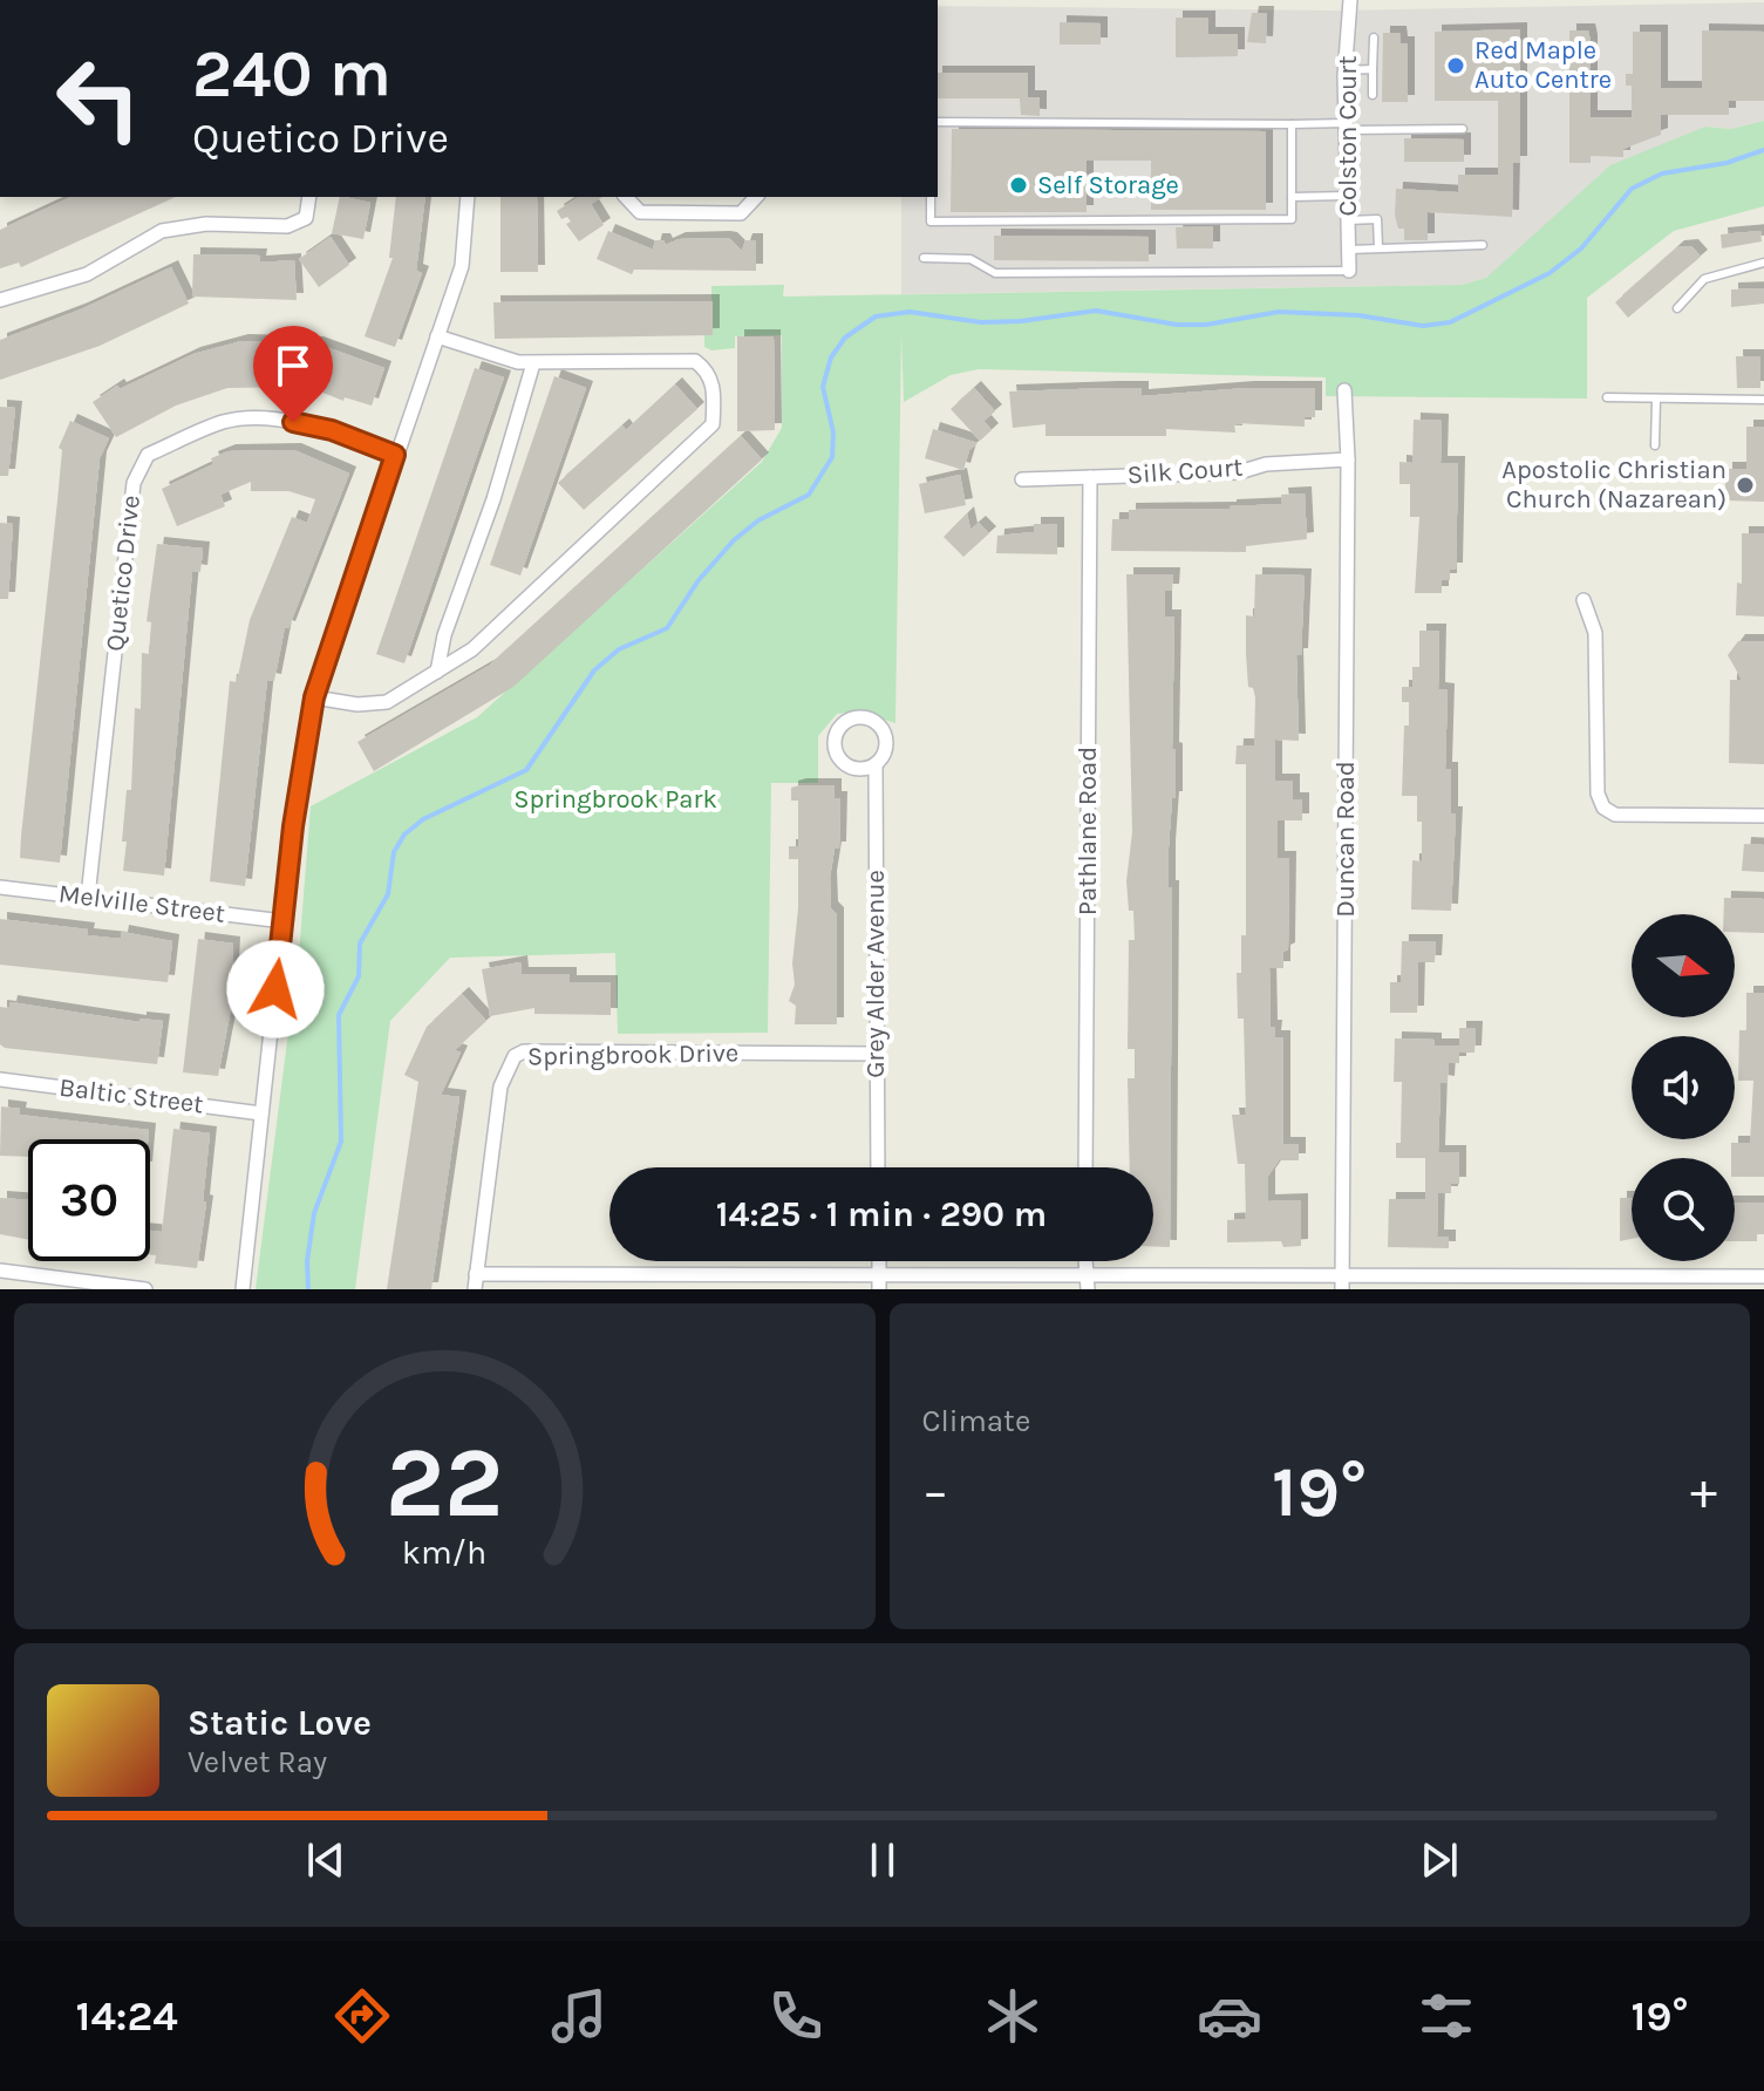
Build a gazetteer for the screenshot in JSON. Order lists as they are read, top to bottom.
{
  "streets": {
    "street": [
      "Colston Court",
      "Silk Court",
      "Quetico Drive",
      "Pathlane Road",
      "Duncan Road",
      "Melville Street",
      "Grey Alder Avenue",
      "Springbrook Drive",
      "Baltic Street"
    ]
  },
  "crossings": [
    ["Silk Court", "Pathlane Road"],
    ["Silk Court", "Duncan Road"],
    ["Quetico Drive", "Melville Street"],
    ["Grey Alder Avenue", "Springbrook Drive"]
  ],
  "parks": ["Springbrook Park"],
  "places": ["Red Maple Auto Centre", "Self Storage", "Apostolic Christian Church (Nazarean)"],
  "north": "right",
  "page": {
    "turn": ["240 m", "Quetico Drive"],
    "limit": "30",
    "trip": "14:25 · 1 min · 290 m",
    "tile": "Climate",
    "heat": ["−", "19°", "+"],
    "song": ["Static Love", "Velvet Ray"],
    "tabs": ["14:24", "19°"],
    "gauge": ["22", "km/h"]
  }
}
